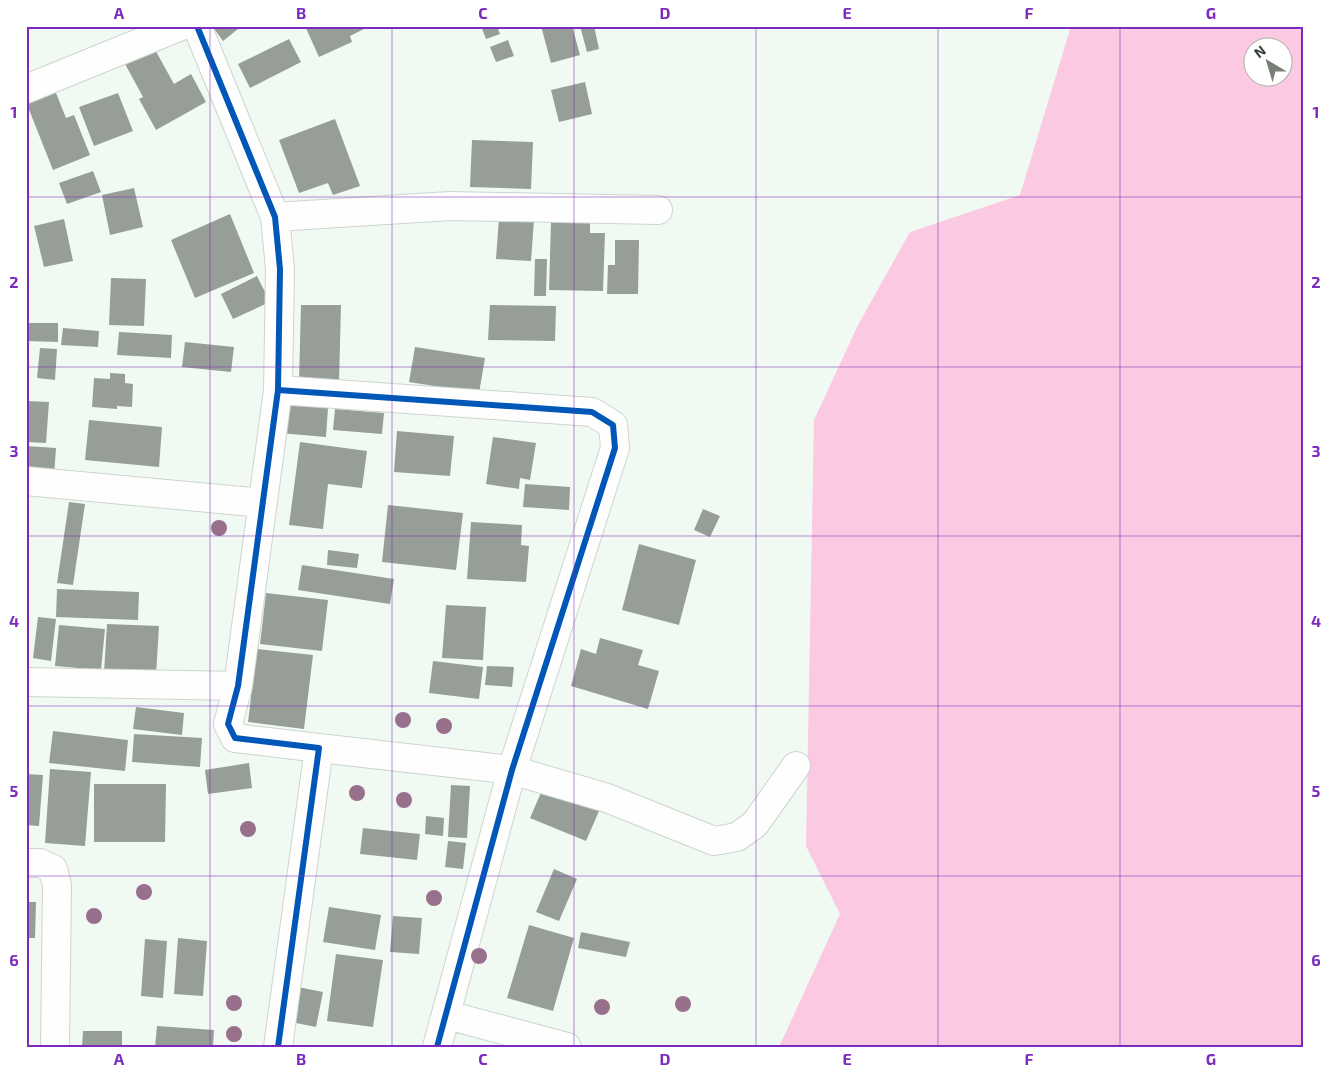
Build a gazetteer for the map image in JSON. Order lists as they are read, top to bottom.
{
  "north": "top left",
  "grid": {
    "columns": [
      "A",
      "B",
      "C",
      "D",
      "E",
      "F",
      "G"
    ],
    "rows": [
      "1",
      "2",
      "3",
      "4",
      "5",
      "6"
    ]
  }
}
